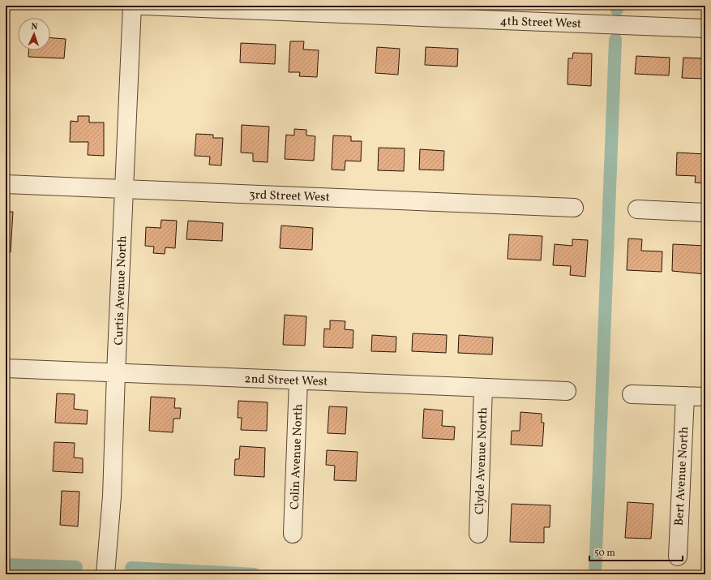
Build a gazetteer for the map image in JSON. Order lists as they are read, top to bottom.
{
  "streets": {
    "street": [
      "4th Street West",
      "3rd Street West",
      "Curtis Avenue North",
      "2nd Street West",
      "Colin Avenue North",
      "Clyde Avenue North",
      "Bert Avenue North"
    ]
  },
  "crossings": [
    ["3rd Street West", "Curtis Avenue North"],
    ["Curtis Avenue North", "2nd Street West"],
    ["2nd Street West", "Colin Avenue North"],
    ["2nd Street West", "Clyde Avenue North"]
  ],
  "scale_bar": "50 m",
  "north": "top"
}
